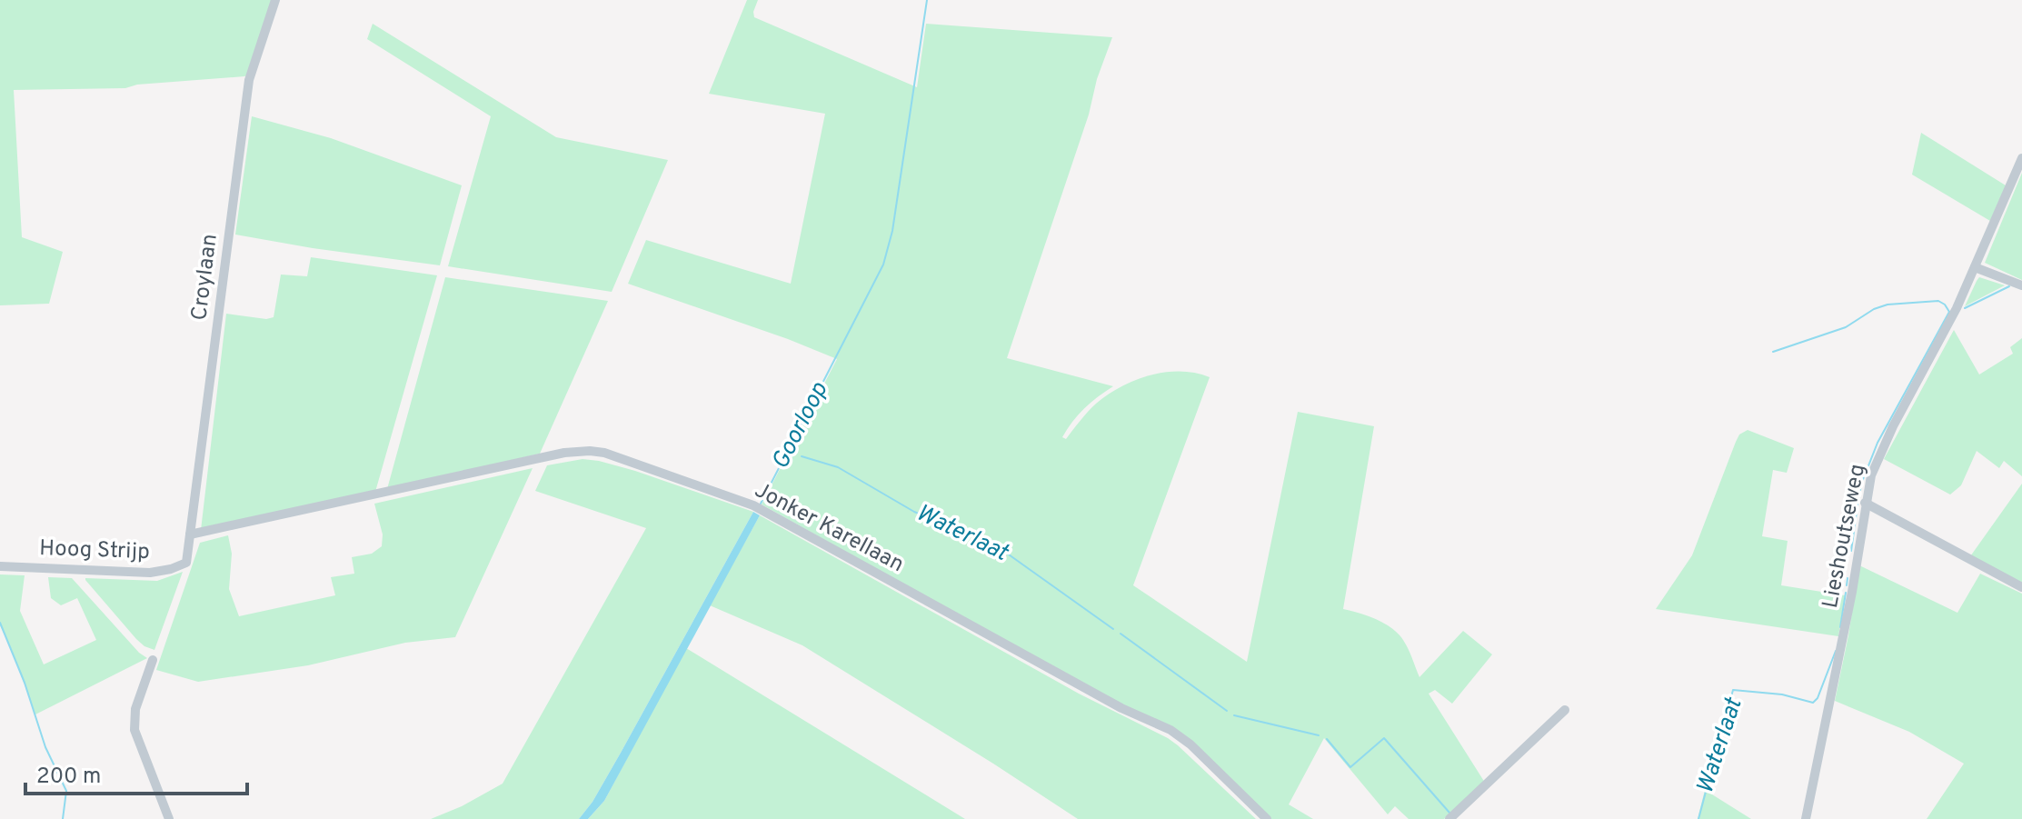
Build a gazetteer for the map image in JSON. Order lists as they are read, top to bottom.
{
  "streets": {
    "street": [
      "Croylaan",
      "Jonker Karellaan",
      "Lieshoutseweg",
      "Hoog Strijp"
    ]
  },
  "crossings": [
    ["Croylaan", "Jonker Karellaan"],
    ["Croylaan", "Hoog Strijp"]
  ],
  "water": ["Goorloop", "Waterlaat"],
  "scale_bar": "200 m"
}
